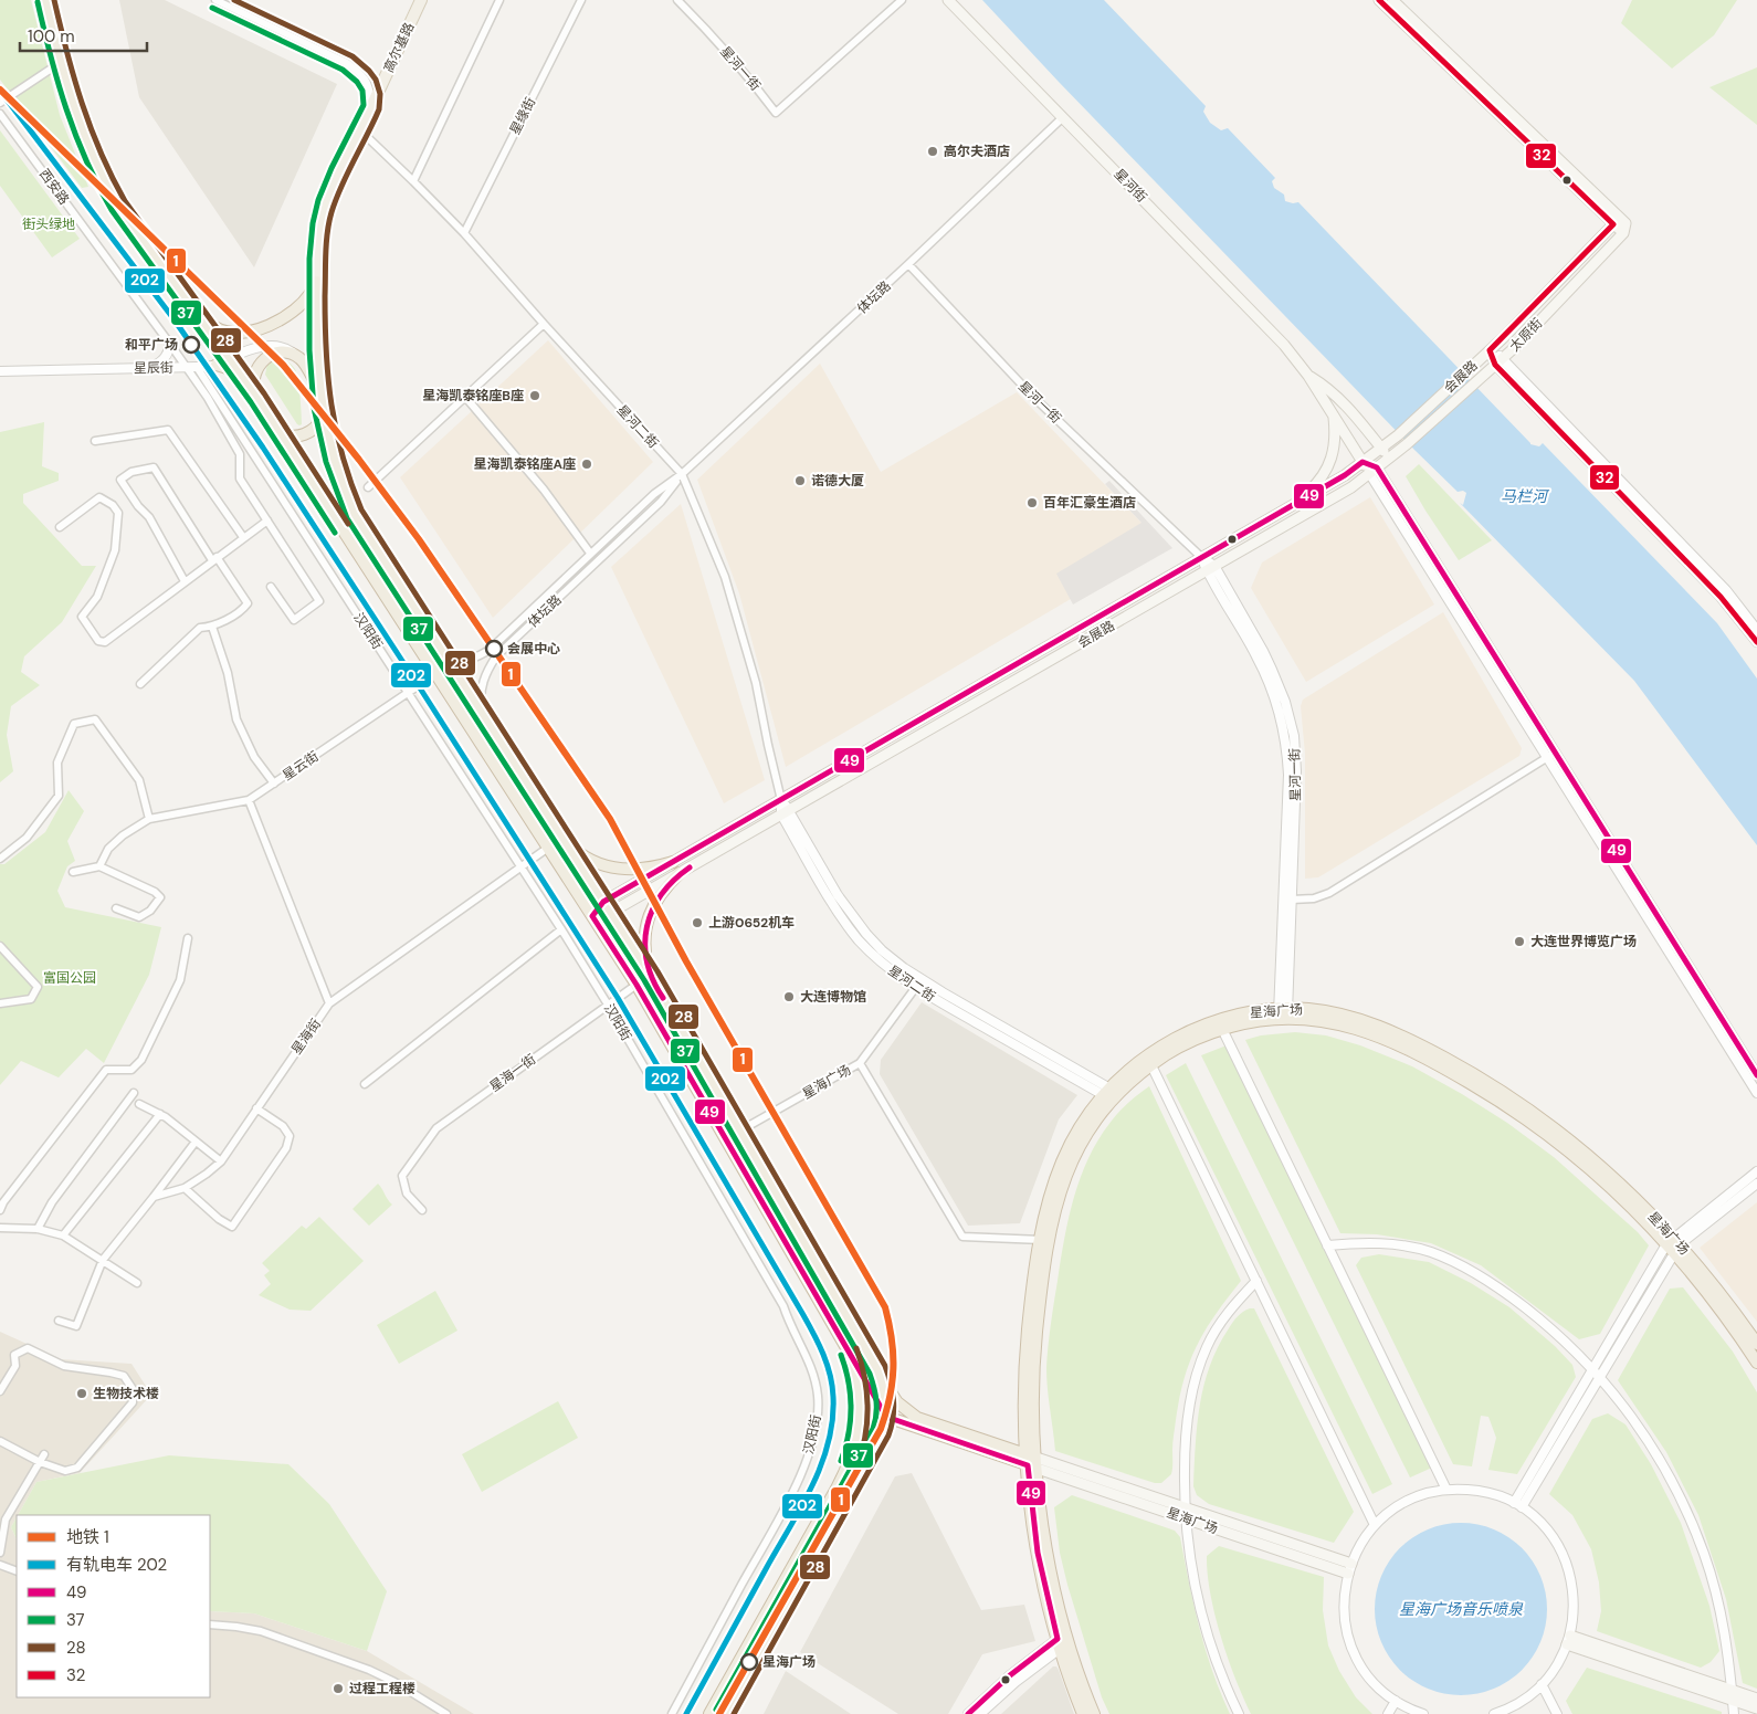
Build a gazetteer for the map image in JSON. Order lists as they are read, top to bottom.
{
  "streets": {
    "highway": ["星海广场"],
    "main road": [
      "高尔基路",
      "星河街",
      "太原街",
      "会展路"
    ],
    "street": [
      "星河一街",
      "星缘街",
      "西安路",
      "体坛路",
      "星辰街",
      "星河二街",
      "汉阳街",
      "星云街",
      "星海街",
      "星海一街"
    ]
  },
  "crossings": [
    ["高尔基路", "星河二街"],
    ["星河一街", "体坛路"],
    ["星河一街", "会展路"],
    ["星河一街", "星海广场"],
    ["星缘街", "星河二街"],
    ["星河街", "体坛路"],
    ["星河街", "会展路"],
    ["西安路", "星辰街"],
    ["体坛路", "星河二街"],
    ["太原街", "会展路"],
    ["星辰街", "汉阳街"],
    ["会展路", "星河二街"],
    ["星河二街", "星海广场"],
    ["汉阳街", "星云街"],
    ["汉阳街", "星海街"],
    ["汉阳街", "星海一街"]
  ],
  "water": ["马栏河", "星海广场音乐喷泉"],
  "parks": ["街头绿地", "富国公园"],
  "places": [
    "高尔夫酒店",
    "和平广场",
    "星海凯泰铭座B座",
    "星海凯泰铭座A座",
    "诺德大厦",
    "百年汇豪生酒店",
    "会展中心",
    "上游0652机车",
    "大连世界博览广场",
    "大连博物馆",
    "生物技术楼",
    "星海广场",
    "过程工程楼"
  ],
  "lines": [
    "transit line 28",
    "transit line 32",
    "transit line 37",
    "metro line 1",
    "tram line 202",
    "transit line 49"
  ],
  "legend": [
    "地铁 1",
    "有轨电车 202",
    "49",
    "37",
    "28",
    "32"
  ],
  "scale_bar": "100 m"
}
